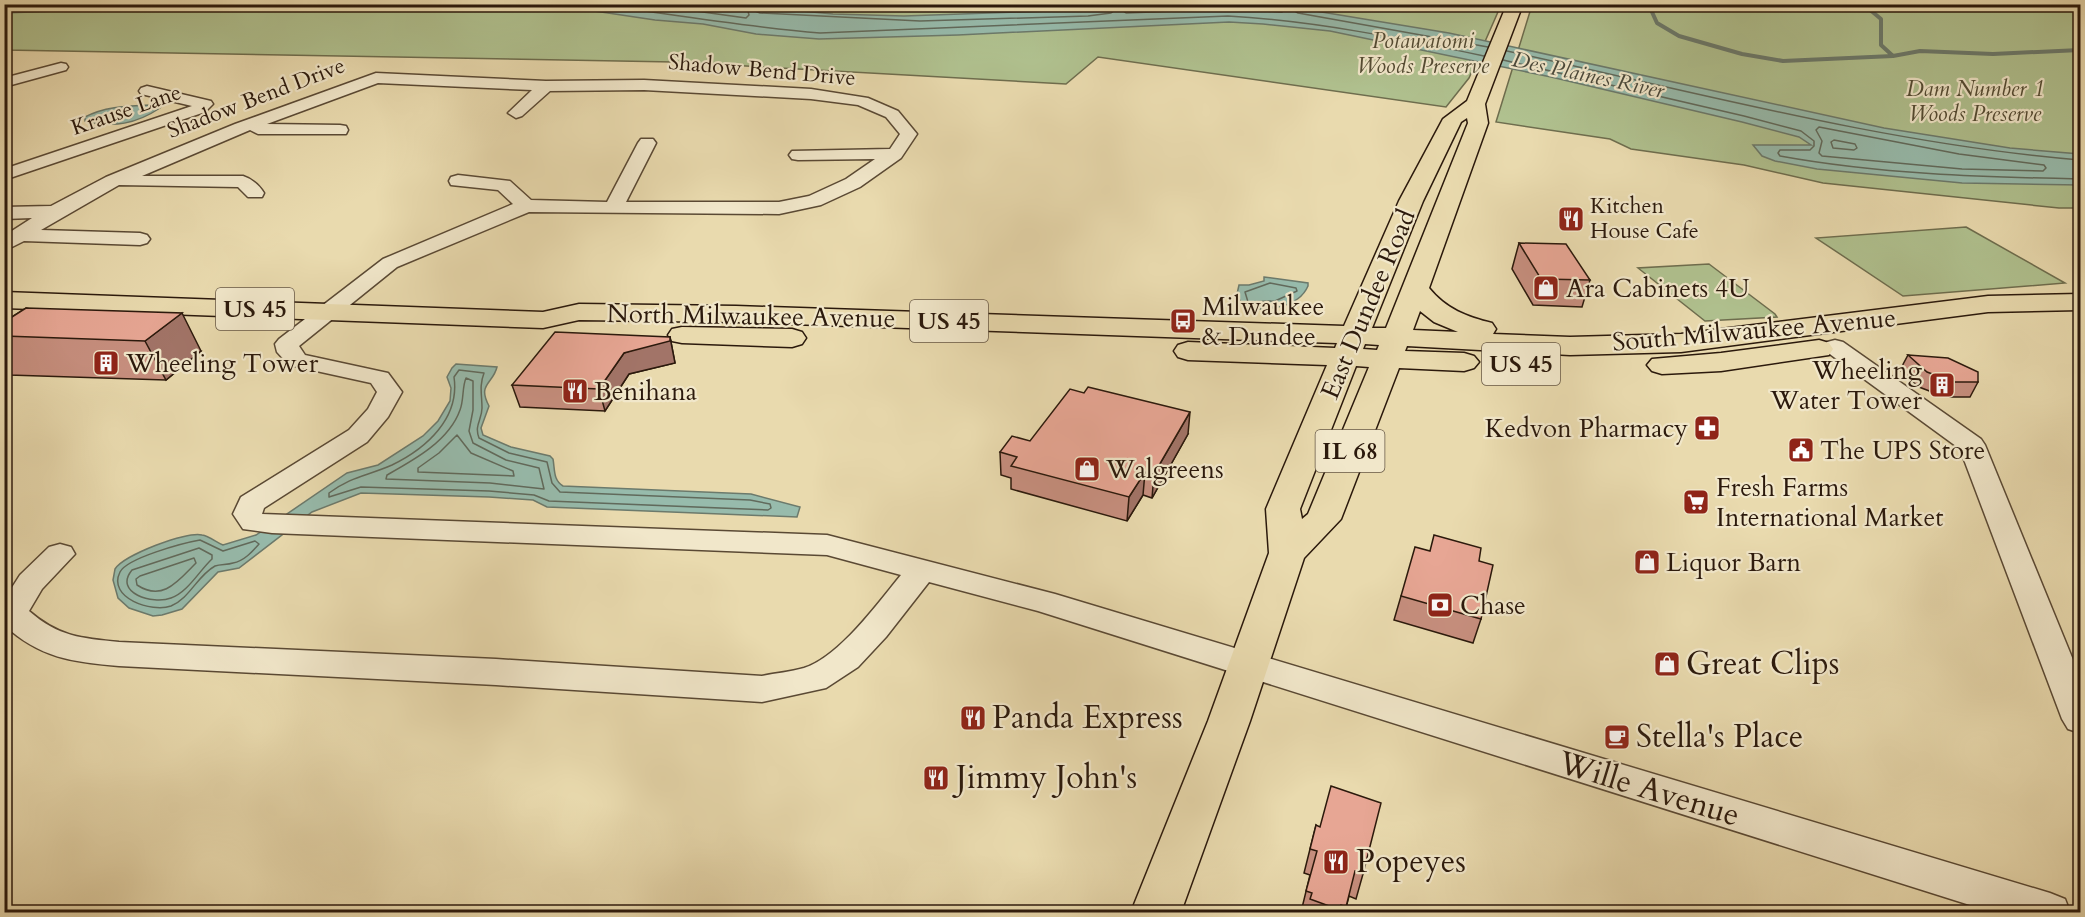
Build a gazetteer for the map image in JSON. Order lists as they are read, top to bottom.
{
  "streets": {
    "main road": [
      "East Dundee Road",
      "US 45",
      "North Milwaukee Avenue",
      "South Milwaukee Avenue",
      "IL 68"
    ],
    "street": ["Shadow Bend Drive", "Krause Lane", "Wille Avenue"]
  },
  "crossings": [
    ["East Dundee Road", "North Milwaukee Avenue"],
    ["East Dundee Road", "South Milwaukee Avenue"],
    ["East Dundee Road", "Wille Avenue"],
    ["North Milwaukee Avenue", "South Milwaukee Avenue"],
    ["North Milwaukee Avenue", "Wille Avenue"]
  ],
  "water": ["Des Plaines River"],
  "parks": ["Potawatomi Woods Preserve", "Dam Number 1 Woods Preserve"],
  "places": {
    "restaurant": [
      "Kitchen House Cafe",
      "Benihana",
      "Panda Express",
      "Jimmy John's",
      "Popeyes"
    ],
    "shop": [
      "Ara Cabinets 4U",
      "Walgreens",
      "Liquor Barn",
      "Great Clips"
    ],
    "bus stop": ["Milwaukee & Dundee"],
    "building": ["Wheeling Tower", "Wheeling Water Tower"],
    "pharmacy": ["Kedvon Pharmacy"],
    "public building": ["The UPS Store"],
    "supermarket": ["Fresh Farms International Market"],
    "bank": ["Chase"],
    "cafe": ["Stella's Place"]
  }
}
